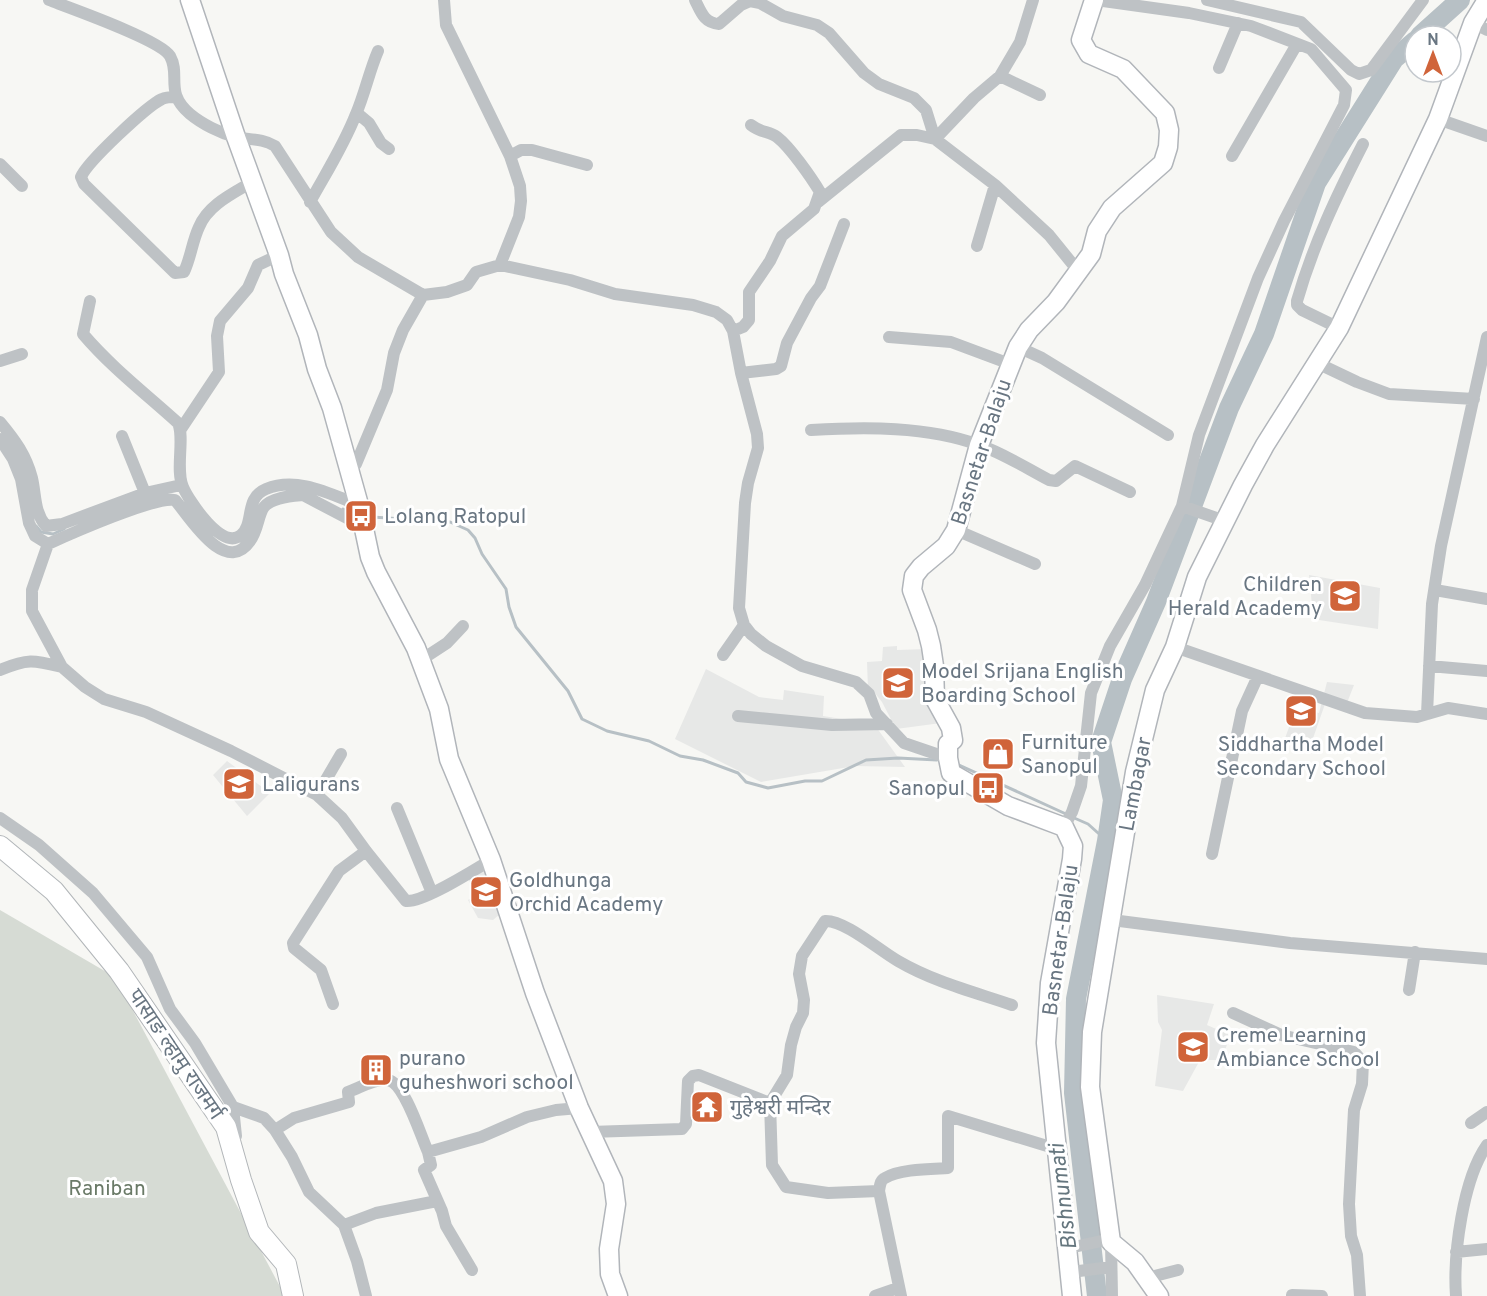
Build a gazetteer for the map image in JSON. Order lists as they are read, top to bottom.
{
  "streets": {
    "main road": ["पासाङ ल्हामु राजमर्ग"],
    "street": ["Basnetar-Balaju", "Lambagar"]
  },
  "water": ["Bishnumati"],
  "parks": ["Raniban"],
  "places": {
    "bus stop": ["Lolang Ratopul", "Sanopul"],
    "school or university": [
      "Children Herald Academy",
      "Model Srijana English Boarding School",
      "Siddhartha Model Secondary School",
      "Laligurans",
      "Goldhunga Orchid Academy",
      "Creme Learning Ambiance School"
    ],
    "shop": ["Furniture Sanopul"],
    "building": ["purano guheshwori school"],
    "temple": ["गुहेश्वरी मन्दिर"]
  },
  "north": "top"
}
